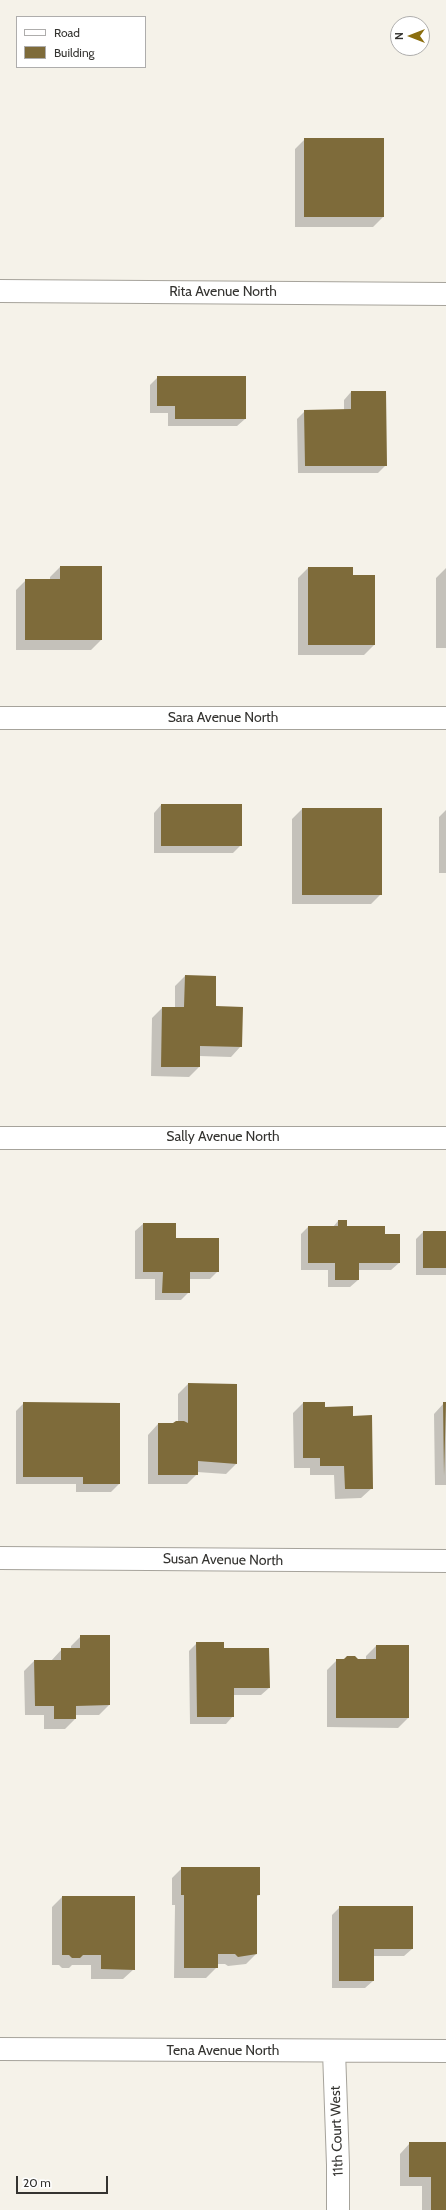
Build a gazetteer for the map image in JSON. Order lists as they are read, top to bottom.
{
  "streets": {
    "street": [
      "Rita Avenue North",
      "Sara Avenue North",
      "Sally Avenue North",
      "Susan Avenue North",
      "Tena Avenue North",
      "11th Court West"
    ]
  },
  "crossings": [
    ["Tena Avenue North", "11th Court West"]
  ],
  "legend": ["Road", "Building"],
  "scale_bar": "20 m",
  "north": "left"
}
